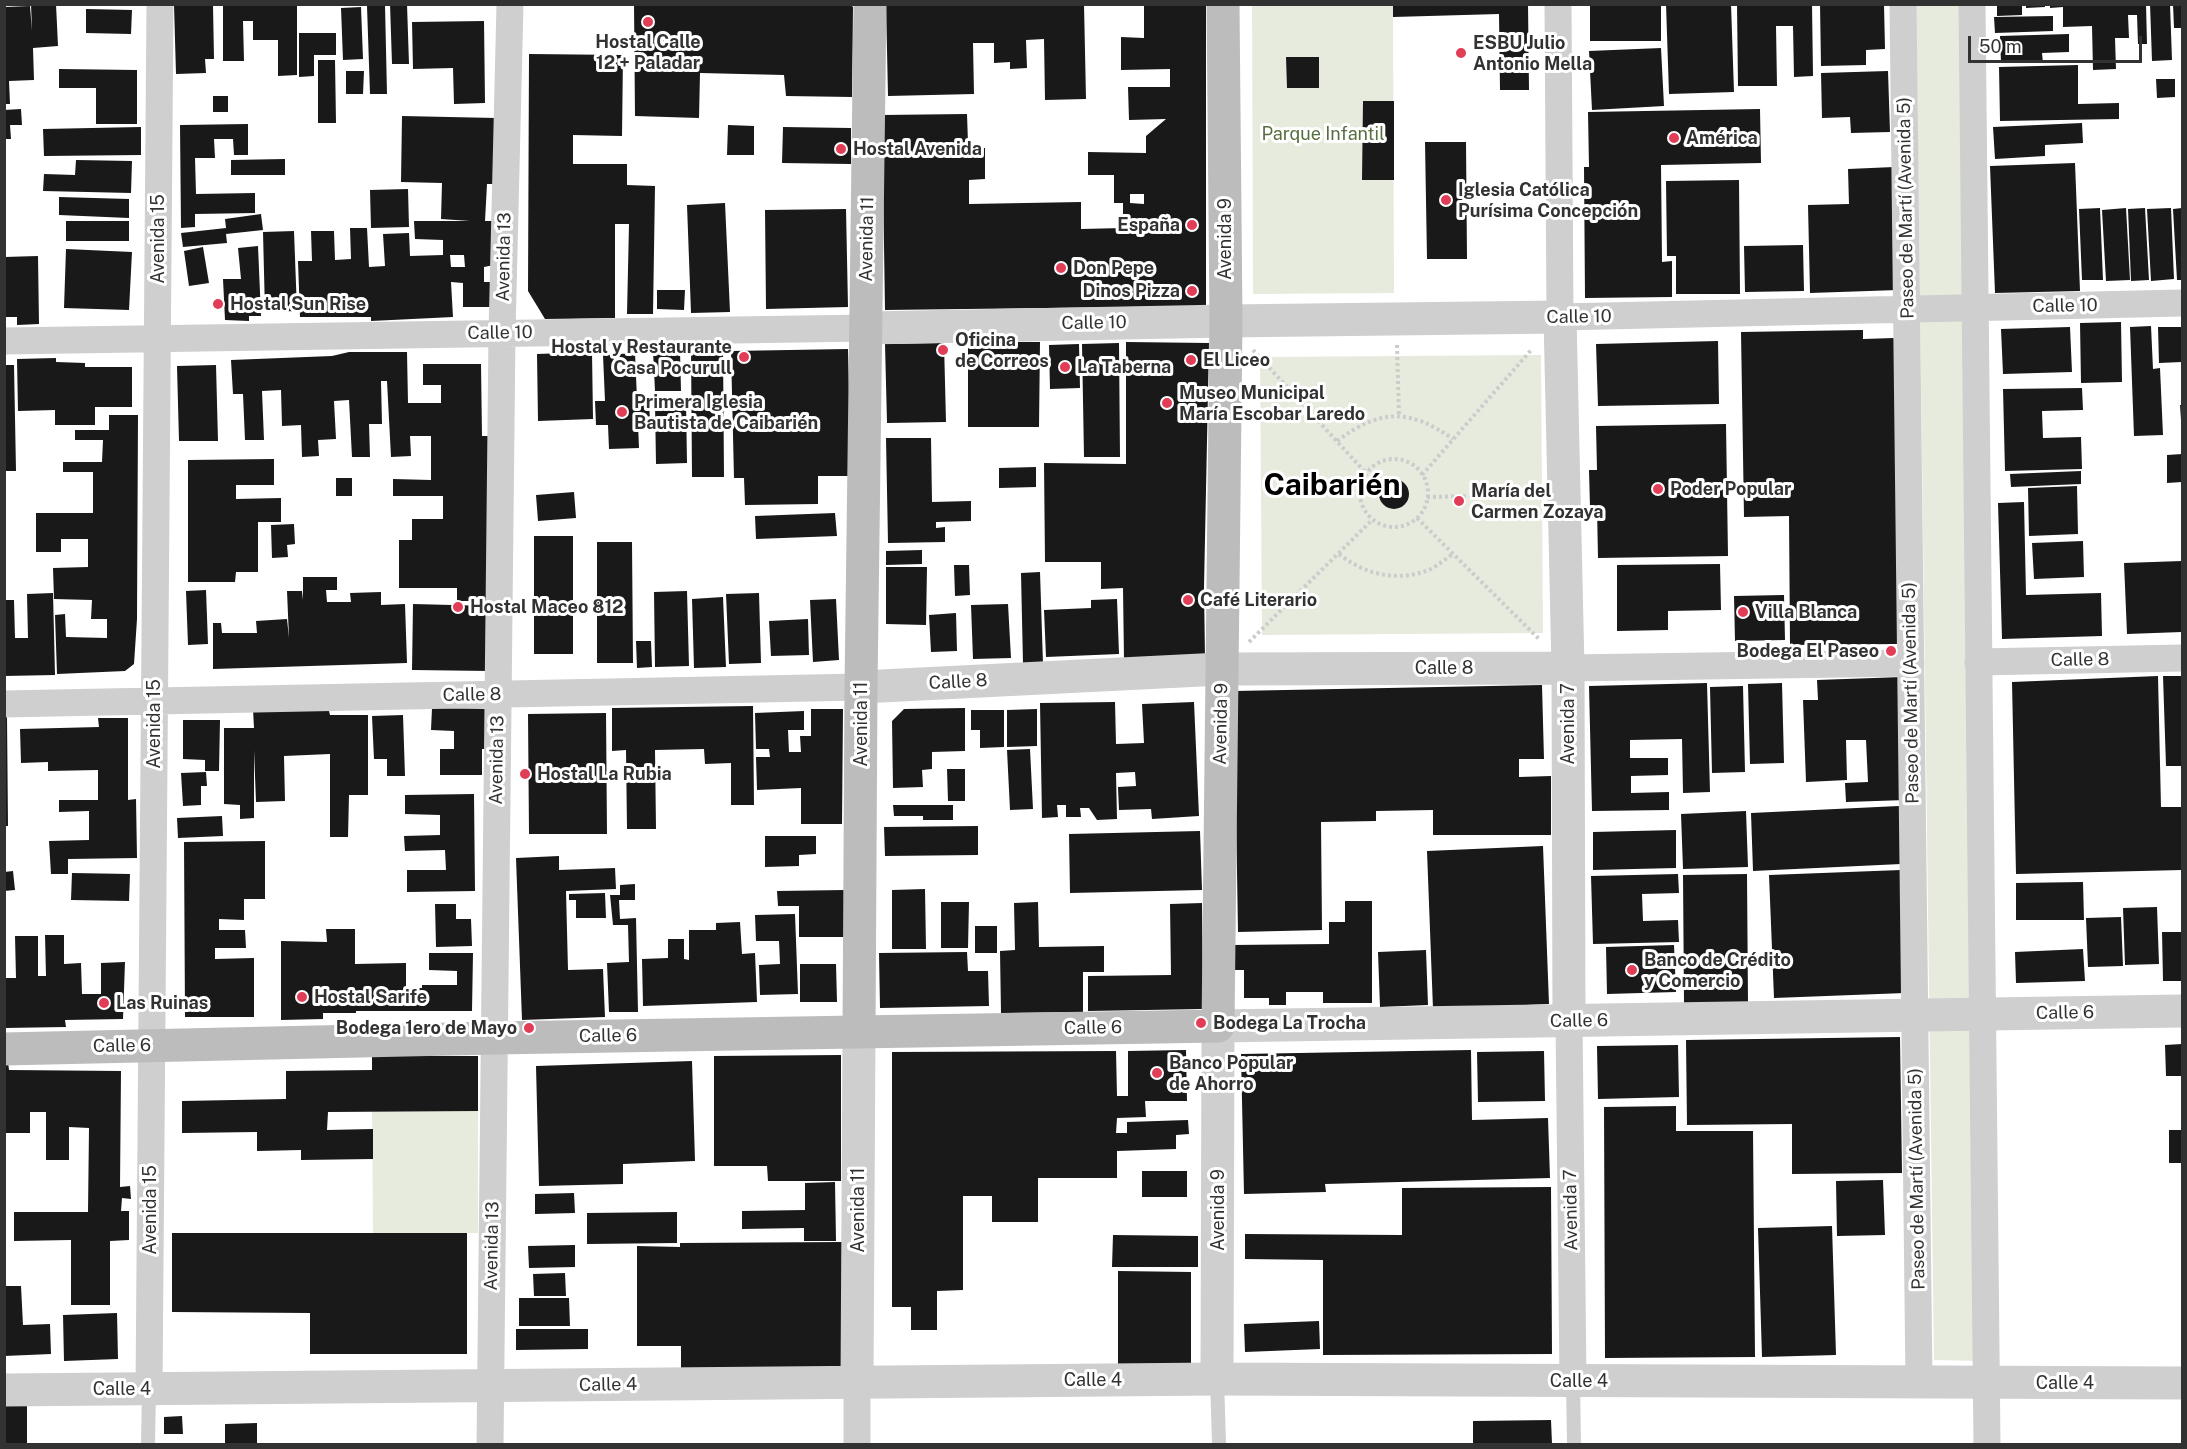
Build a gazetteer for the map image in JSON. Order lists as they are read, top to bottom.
{
  "streets": {
    "main road": ["Avenida 11", "Avenida 9", "Calle 6"],
    "street": [
      "Paseo de Martí (Avenida 5)",
      "Avenida 15",
      "Avenida 13",
      "Calle 10",
      "Calle 8",
      "Avenida 7",
      "Calle 4"
    ]
  },
  "crossings": [
    ["Paseo de Martí (Avenida 5)", "Calle 10"],
    ["Paseo de Martí (Avenida 5)", "Calle 8"],
    ["Paseo de Martí (Avenida 5)", "Calle 6"],
    ["Paseo de Martí (Avenida 5)", "Calle 4"],
    ["Avenida 15", "Calle 10"],
    ["Avenida 15", "Calle 8"],
    ["Avenida 15", "Calle 6"],
    ["Avenida 15", "Calle 4"],
    ["Avenida 11", "Calle 10"],
    ["Avenida 11", "Calle 8"],
    ["Avenida 11", "Calle 6"],
    ["Avenida 11", "Calle 4"],
    ["Avenida 9", "Calle 10"],
    ["Avenida 9", "Calle 8"],
    ["Avenida 9", "Calle 6"],
    ["Avenida 9", "Calle 4"],
    ["Avenida 13", "Calle 10"],
    ["Avenida 13", "Calle 8"],
    ["Avenida 13", "Calle 6"],
    ["Avenida 13", "Calle 4"],
    ["Calle 10", "Avenida 7"],
    ["Calle 8", "Avenida 7"],
    ["Avenida 7", "Calle 6"],
    ["Avenida 7", "Calle 4"]
  ],
  "districts": ["Caibarién"],
  "parks": ["Parque Infantil"],
  "places": [
    "Hostal Calle 12 + Paladar",
    "ESBU Julio Antonio Mella",
    "América",
    "Hostal Avenida",
    "Iglesia Católica Purísima Concepción",
    "España",
    "Don Pepe",
    "Dinos Pizza",
    "Hostal Sun Rise",
    "Oficina de Correos",
    "Hostal y Restaurante Casa Pocurull",
    "El Liceo",
    "La Taberna",
    "Museo Municipal María Escobar Laredo",
    "Primera Iglesia Bautista de Caibarién",
    "Poder Popular",
    "María del Carmen Zozaya",
    "Café Literario",
    "Hostal Maceo 812",
    "Villa Blanca",
    "Bodega El Paseo",
    "Hostal La Rubia",
    "Banco de Crédito y Comercio",
    "Hostal Sarife",
    "Las Ruinas",
    "Bodega La Trocha",
    "Bodega 1ero de Mayo",
    "Banco Popular de Ahorro"
  ],
  "scale_bar": "50 m"
}
